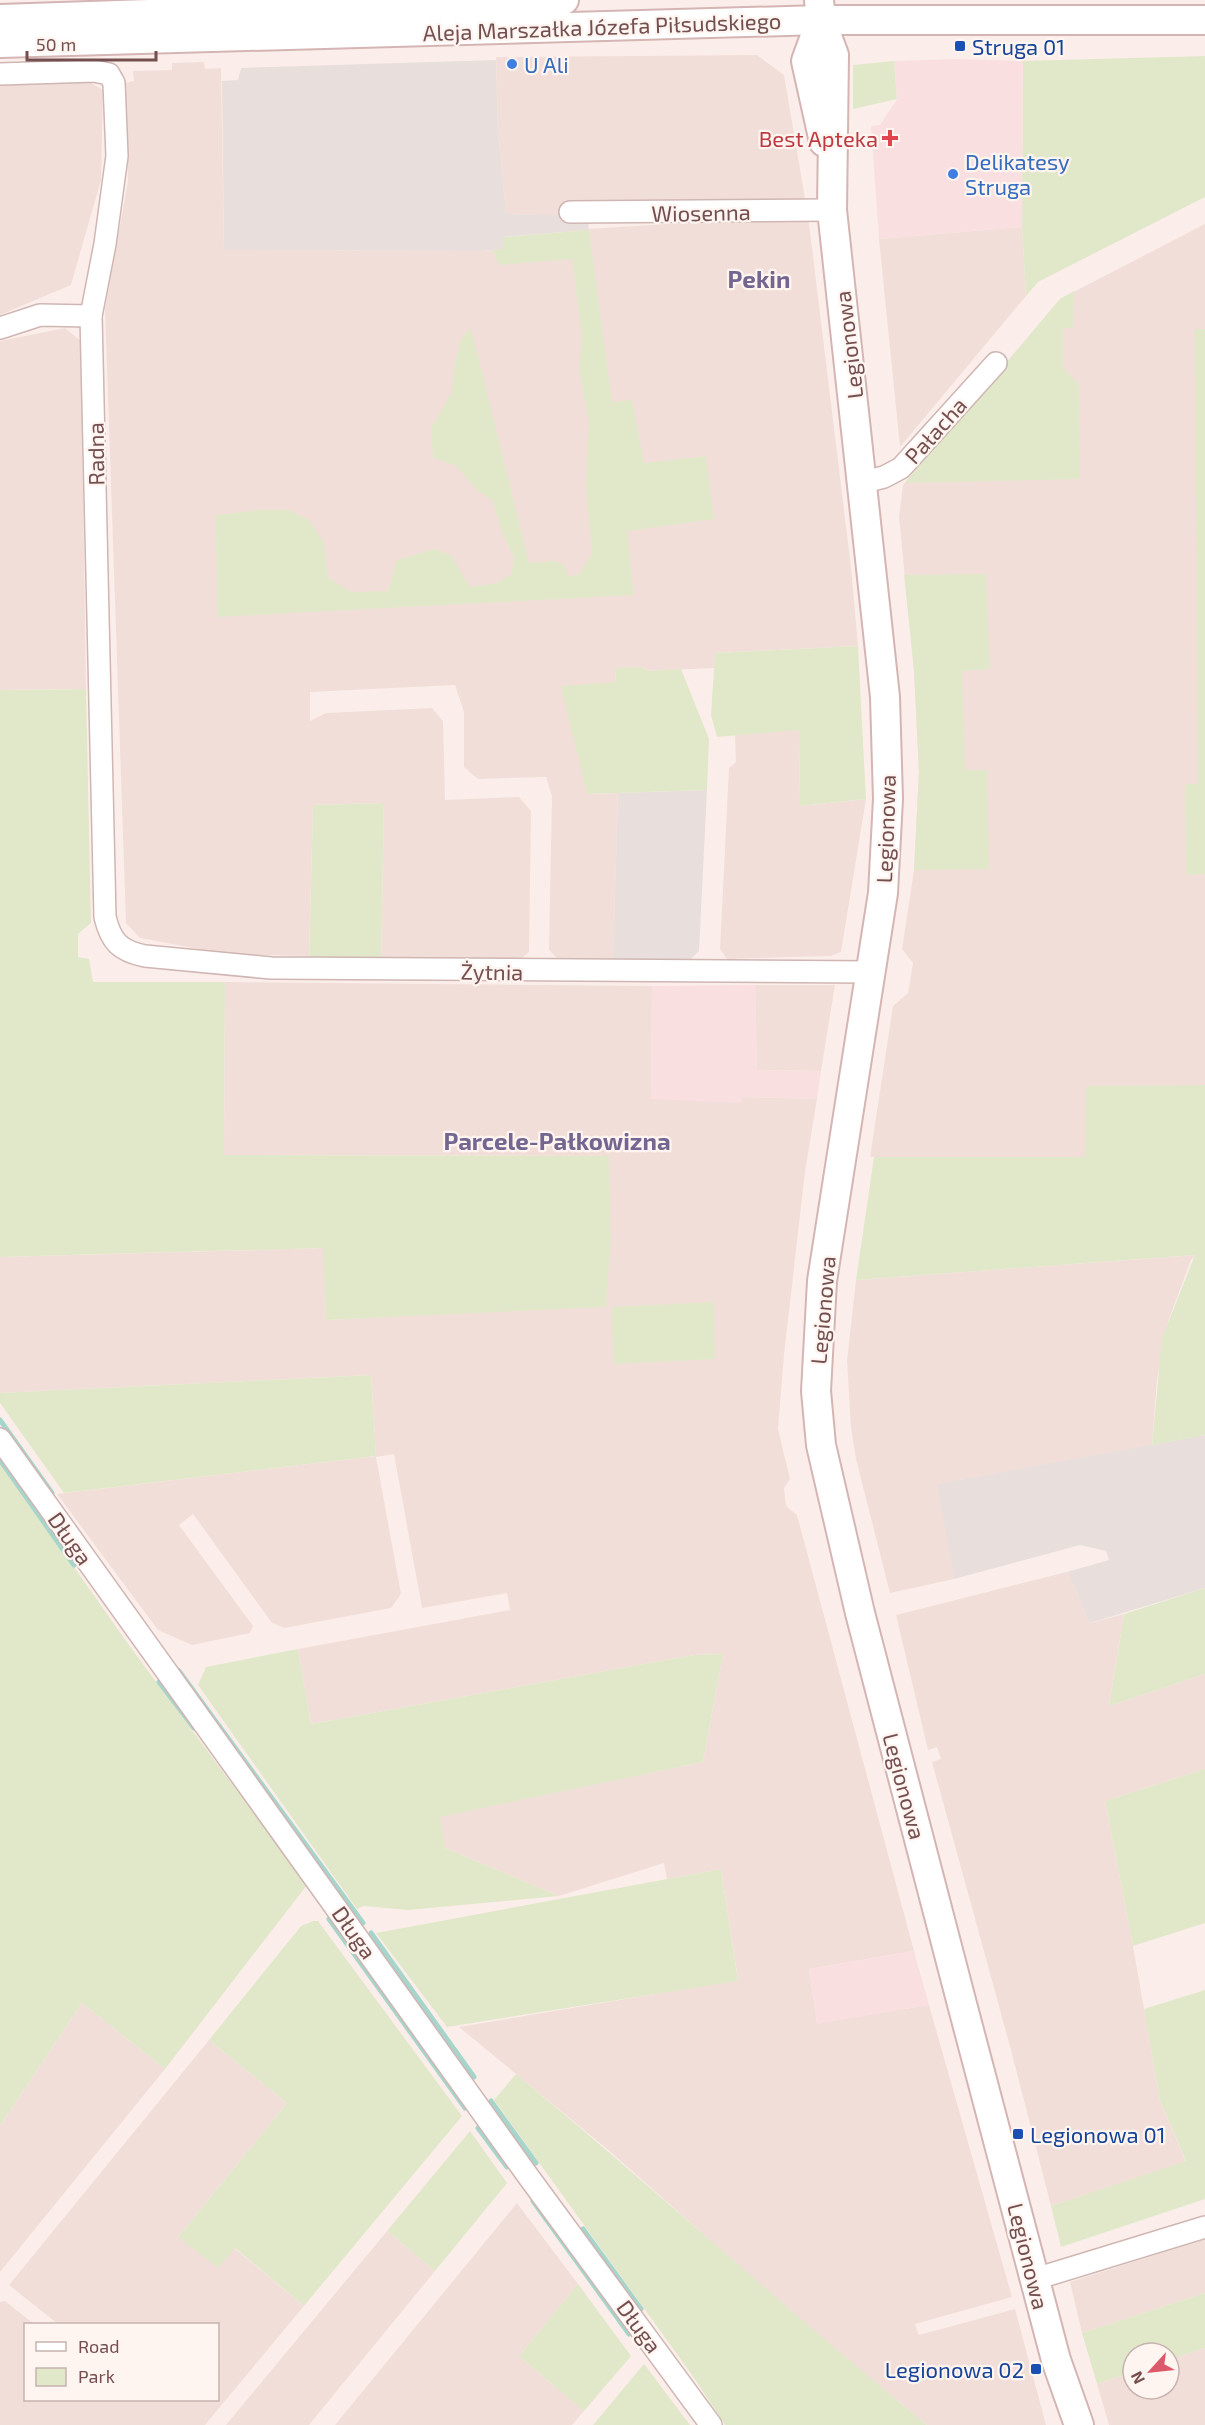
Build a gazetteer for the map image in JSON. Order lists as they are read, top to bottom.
{
  "streets": {
    "main road": ["Aleja Marszałka Józefa Piłsudskiego", "Legionowa"],
    "street": [
      "Wiosenna",
      "Pałacha",
      "Radna",
      "Żytnia",
      "Długa"
    ]
  },
  "crossings": [
    ["Aleja Marszałka Józefa Piłsudskiego", "Legionowa"],
    ["Wiosenna", "Legionowa"],
    ["Legionowa", "Pałacha"],
    ["Legionowa", "Żytnia"],
    ["Radna", "Żytnia"]
  ],
  "districts": ["Pekin", "Parcele-Pałkowizna"],
  "places": {
    "transit": ["Struga 01", "Legionowa 01", "Legionowa 02"],
    "other": ["U Ali", "Delikatesy Struga"],
    "health": ["Best Apteka"]
  },
  "legend": ["Road", "Park"],
  "scale_bar": "50 m",
  "north": "bottom left"
}
